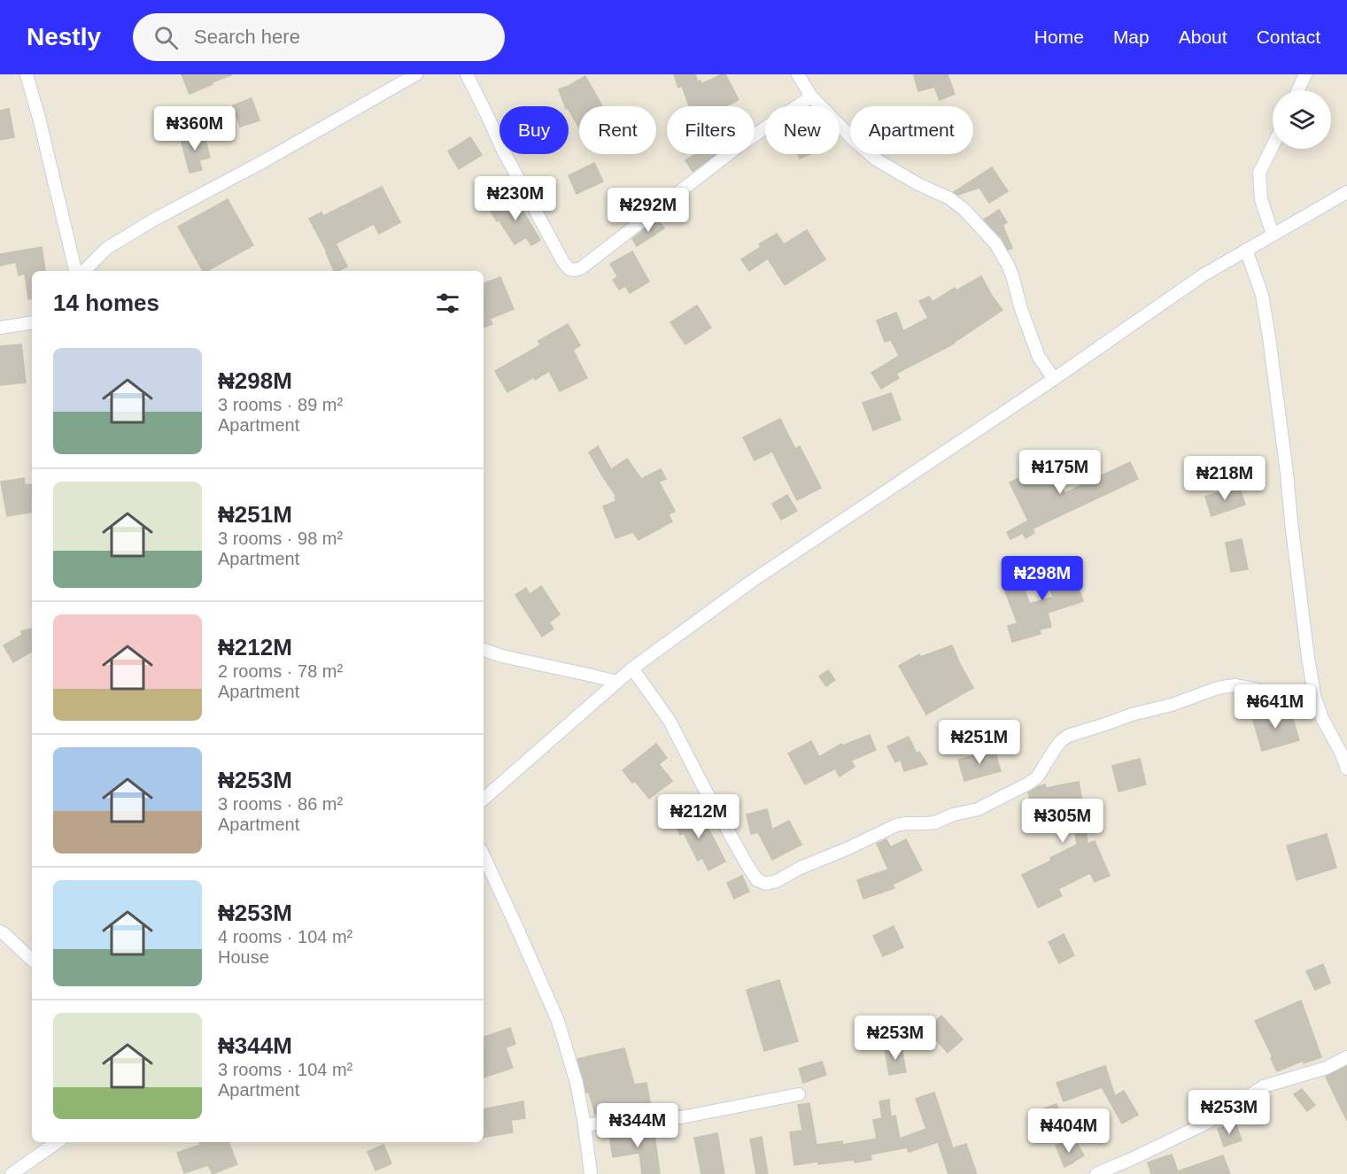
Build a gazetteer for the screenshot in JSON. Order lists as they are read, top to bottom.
{
  "page": {
    "header": "Nestly",
    "search": "Search here",
    "nav": [
      "Home",
      "Map",
      "About",
      "Contact"
    ],
    "price": [
      "₦360M",
      "₦230M",
      "₦292M",
      "₦175M",
      "₦218M",
      "₦298M",
      "₦641M",
      "₦251M",
      "₦212M",
      "₦305M",
      "₦253M",
      "₦253M",
      "₦344M",
      "₦404M"
    ],
    "chip": [
      "Buy",
      "Rent",
      "Filters",
      "New",
      "Apartment"
    ],
    "heading": "14 homes",
    "list": [
      {
        "name": "₦298M",
        "note": "3 rooms · 89 m² · Apartment"
      },
      {
        "name": "₦251M",
        "note": "3 rooms · 98 m² · Apartment"
      },
      {
        "name": "₦212M",
        "note": "2 rooms · 78 m² · Apartment"
      },
      {
        "name": "₦253M",
        "note": "3 rooms · 86 m² · Apartment"
      },
      {
        "name": "₦253M",
        "note": "4 rooms · 104 m² · House"
      },
      {
        "name": "₦344M",
        "note": "3 rooms · 104 m² · Apartment"
      }
    ]
  }
}
